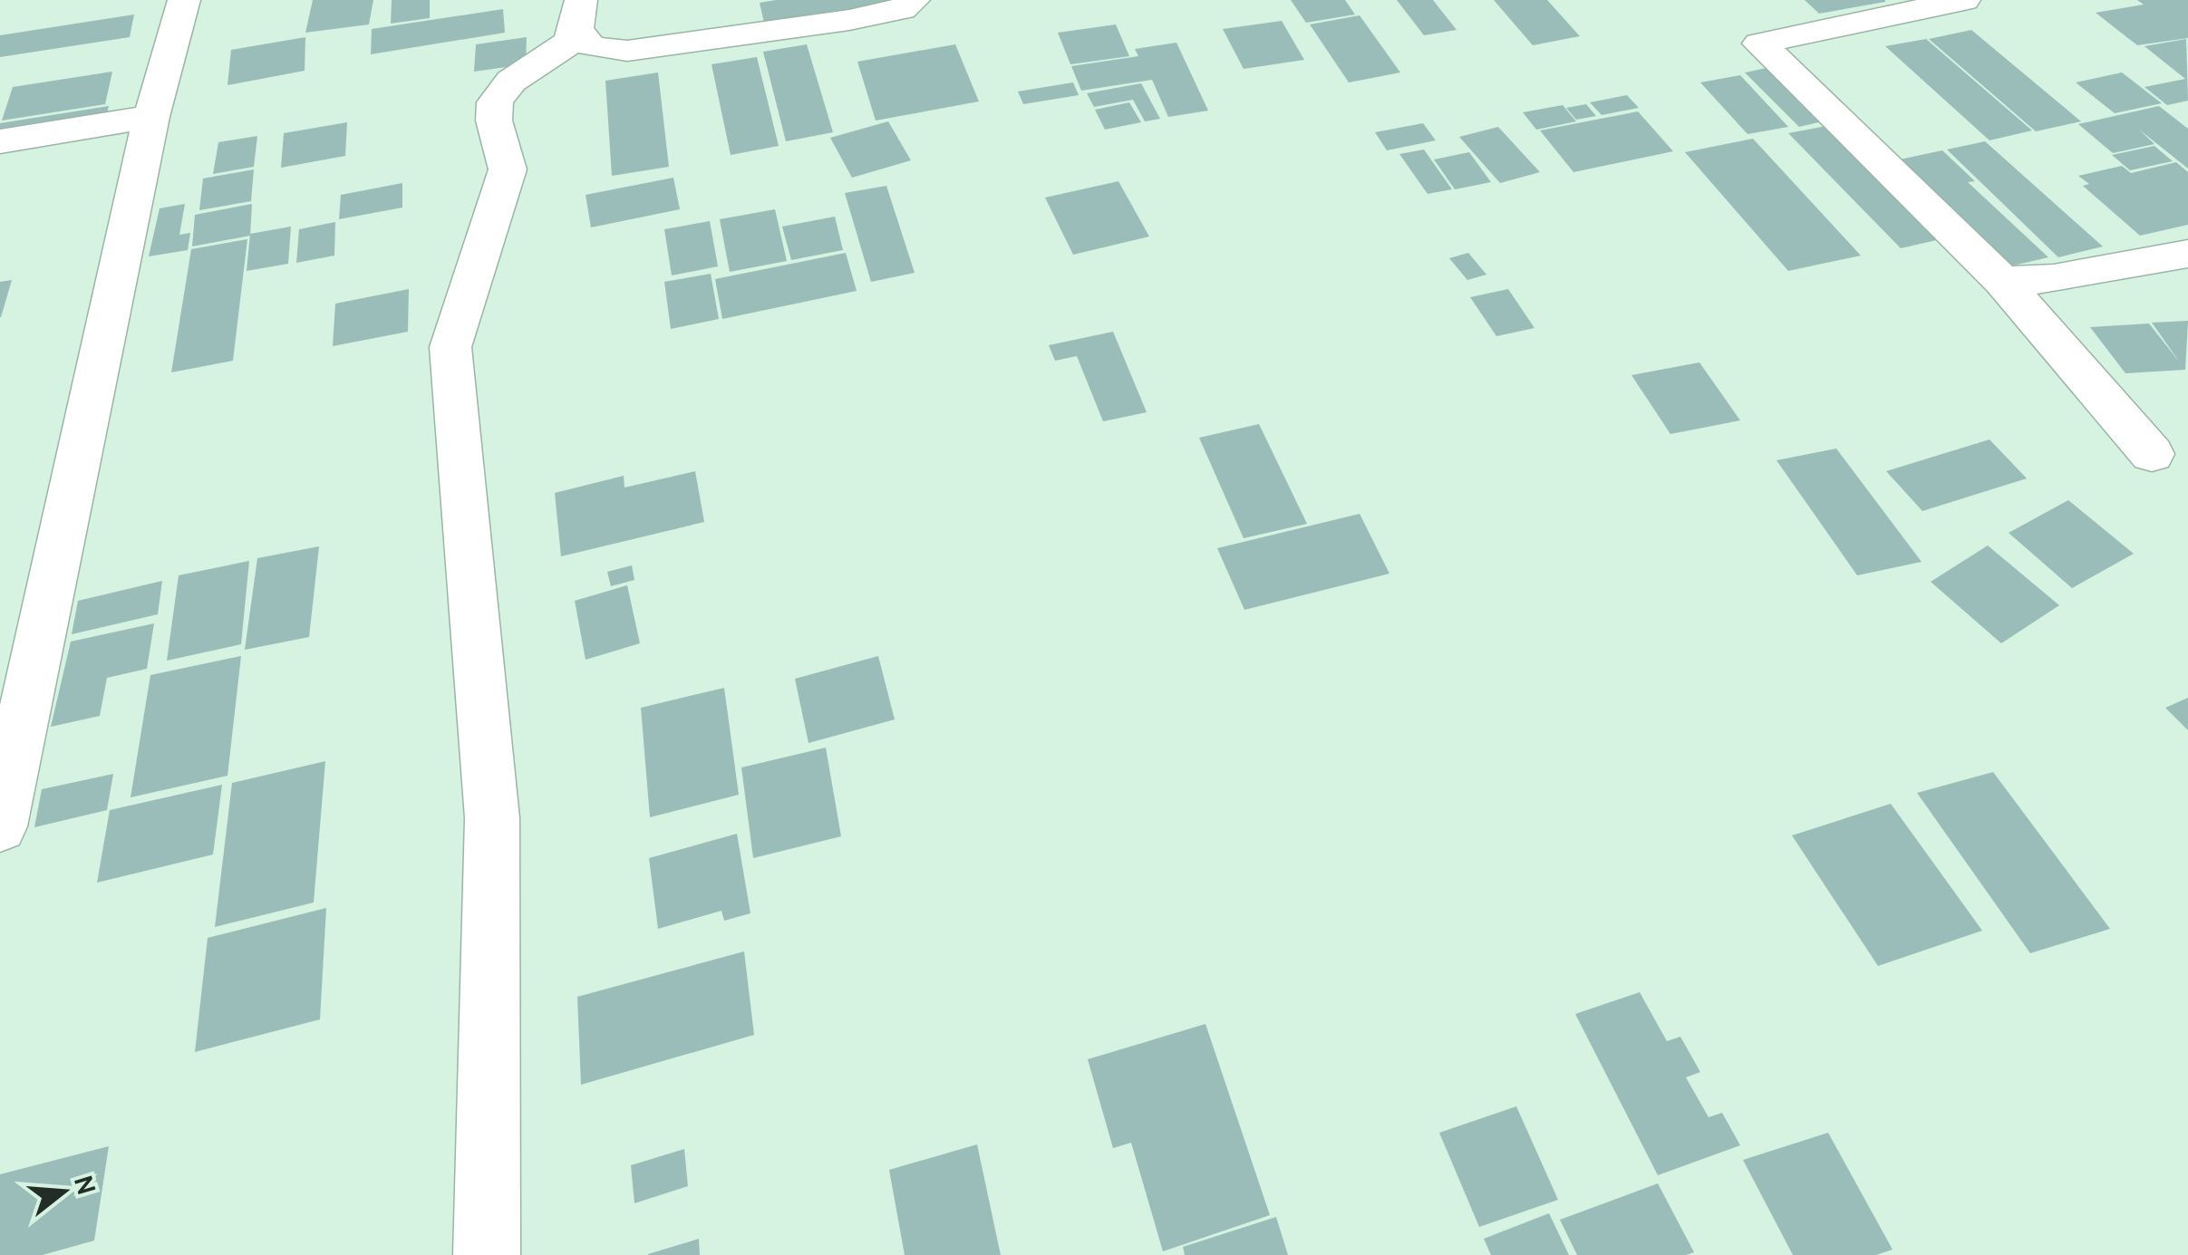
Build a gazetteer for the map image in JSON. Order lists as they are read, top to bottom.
{
  "north": "right"
}
